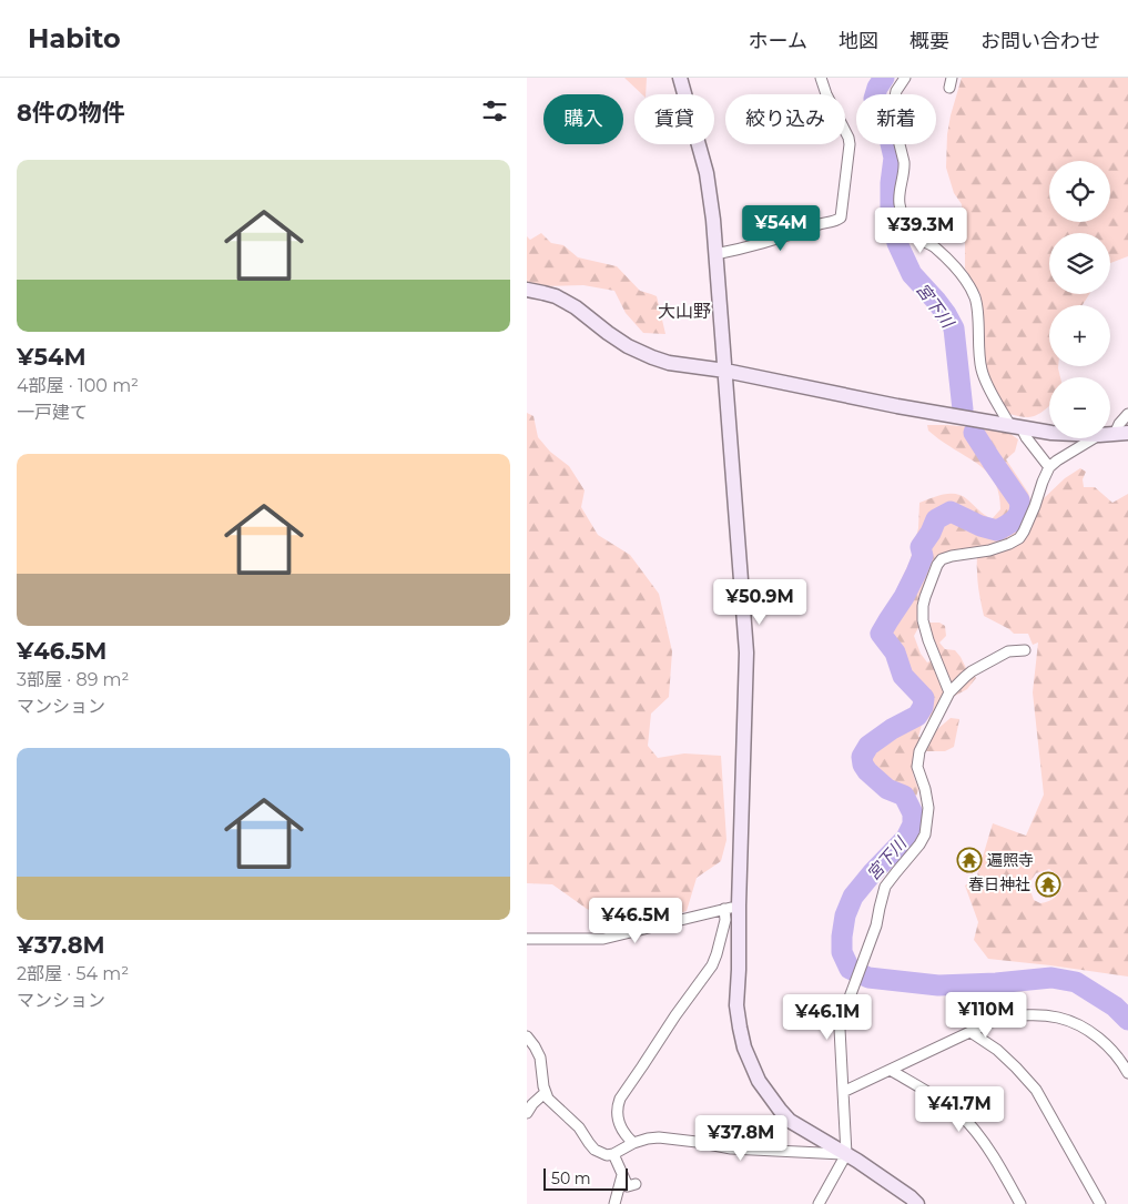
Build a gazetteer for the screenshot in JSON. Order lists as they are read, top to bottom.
{
  "districts": ["大山野"],
  "water": ["宮下川"],
  "places": {
    "temple": ["遍照寺", "春日神社"]
  },
  "scale_bar": "50 m",
  "page": {
    "header": "Habito",
    "nav": [
      "ホーム",
      "地図",
      "概要",
      "お問い合わせ"
    ],
    "heading": "8件の物件",
    "chip": [
      "購入",
      "賃貸",
      "絞り込み",
      "新着"
    ],
    "list": [
      {
        "name": "¥54M",
        "note": "4部屋 · 100 m² · 一戸建て"
      },
      {
        "name": "¥46.5M",
        "note": "3部屋 · 89 m² · マンション"
      },
      {
        "name": "¥37.8M",
        "note": "2部屋 · 54 m² · マンション"
      }
    ],
    "map_buttons": ["+", "−"],
    "price": [
      "¥54M",
      "¥39.3M",
      "¥50.9M",
      "¥46.5M",
      "¥110M",
      "¥46.1M",
      "¥41.7M",
      "¥37.8M"
    ],
    "scale": "50 m"
  }
}
